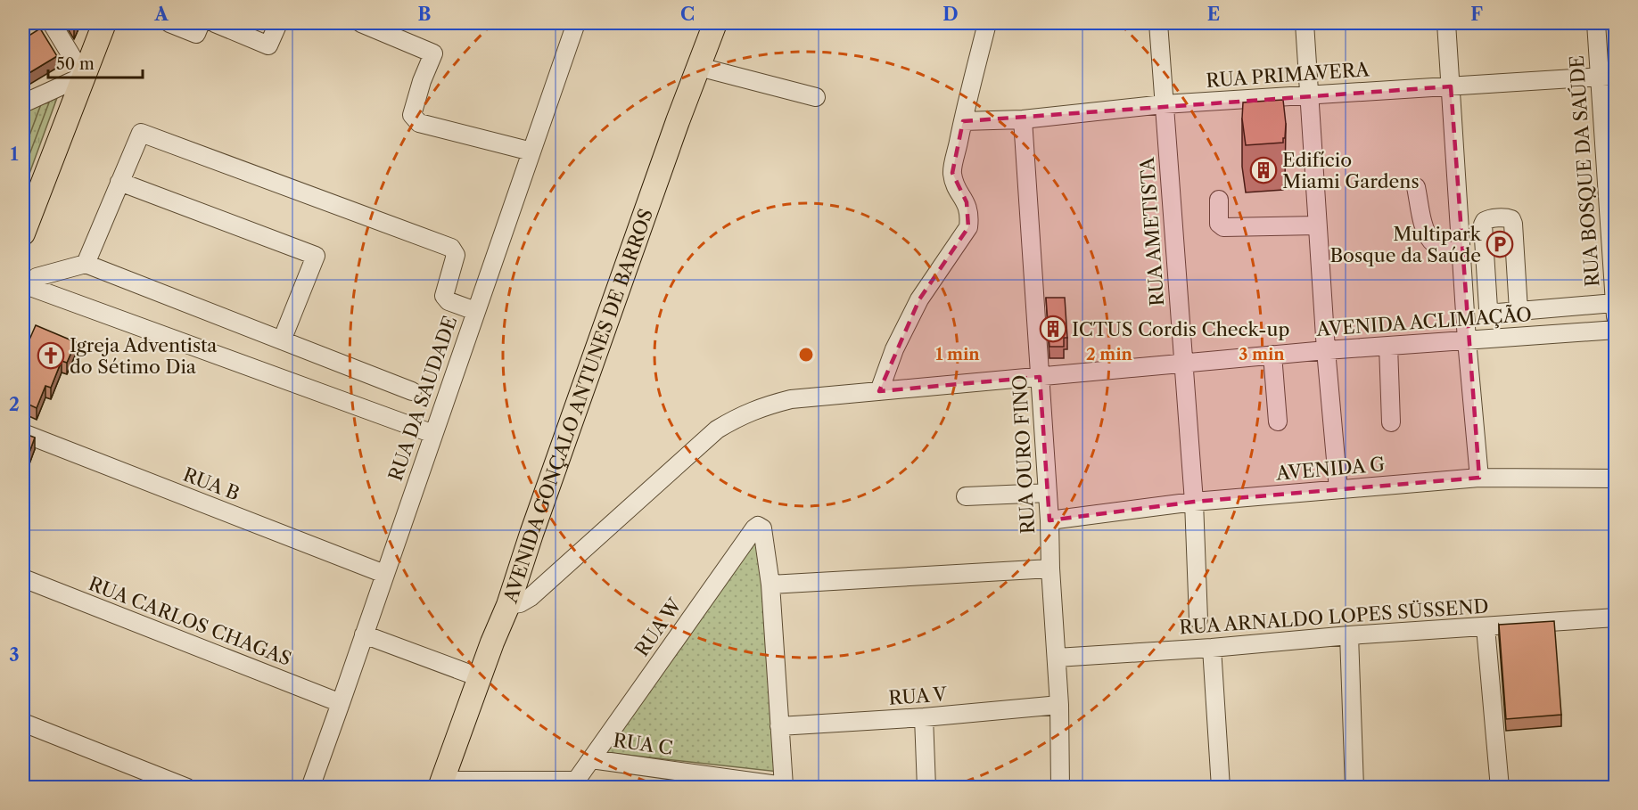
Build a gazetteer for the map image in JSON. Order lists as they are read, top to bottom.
{
  "streets": {
    "main road": ["AVENIDA GONÇALO ANTUNES DE BARROS"],
    "street": [
      "RUA PRIMAVERA",
      "RUA BOSQUE DA SAÚDE",
      "RUA AMETISTA",
      "AVENIDA ACLIMAÇÃO",
      "RUA DA SAUDADE",
      "RUA OURO FINO",
      "AVENIDA G",
      "RUA B",
      "RUA ARNALDO LOPES SÜSSEND",
      "RUA CARLOS CHAGAS",
      "RUA W",
      "RUA V",
      "RUA C"
    ]
  },
  "crossings": [
    ["RUA PRIMAVERA", "RUA BOSQUE DA SAÚDE"],
    ["RUA PRIMAVERA", "RUA AMETISTA"],
    ["RUA PRIMAVERA", "RUA OURO FINO"],
    ["RUA AMETISTA", "AVENIDA ACLIMAÇÃO"],
    ["RUA AMETISTA", "AVENIDA G"],
    ["AVENIDA ACLIMAÇÃO", "AVENIDA GONÇALO ANTUNES DE BARROS"],
    ["AVENIDA ACLIMAÇÃO", "RUA OURO FINO"],
    ["RUA DA SAUDADE", "RUA B"],
    ["RUA DA SAUDADE", "RUA CARLOS CHAGAS"],
    ["AVENIDA GONÇALO ANTUNES DE BARROS", "RUA C"],
    ["RUA OURO FINO", "AVENIDA G"],
    ["RUA OURO FINO", "RUA ARNALDO LOPES SÜSSEND"],
    ["RUA OURO FINO", "RUA V"],
    ["RUA W", "RUA C"],
    ["RUA V", "RUA C"]
  ],
  "places": {
    "building": ["Edifício Miami Gardens", "ICTUS Cordis Check-up"],
    "parking": ["Multipark Bosque da Saúde"],
    "church": ["Igreja Adventista do Sétimo Dia"]
  },
  "scale_bar": "50 m",
  "grid": {
    "columns": [
      "A",
      "B",
      "C",
      "D",
      "E",
      "F"
    ],
    "rows": ["1", "2", "3"]
  },
  "rings": ["1 min", "2 min", "3 min"]
}
